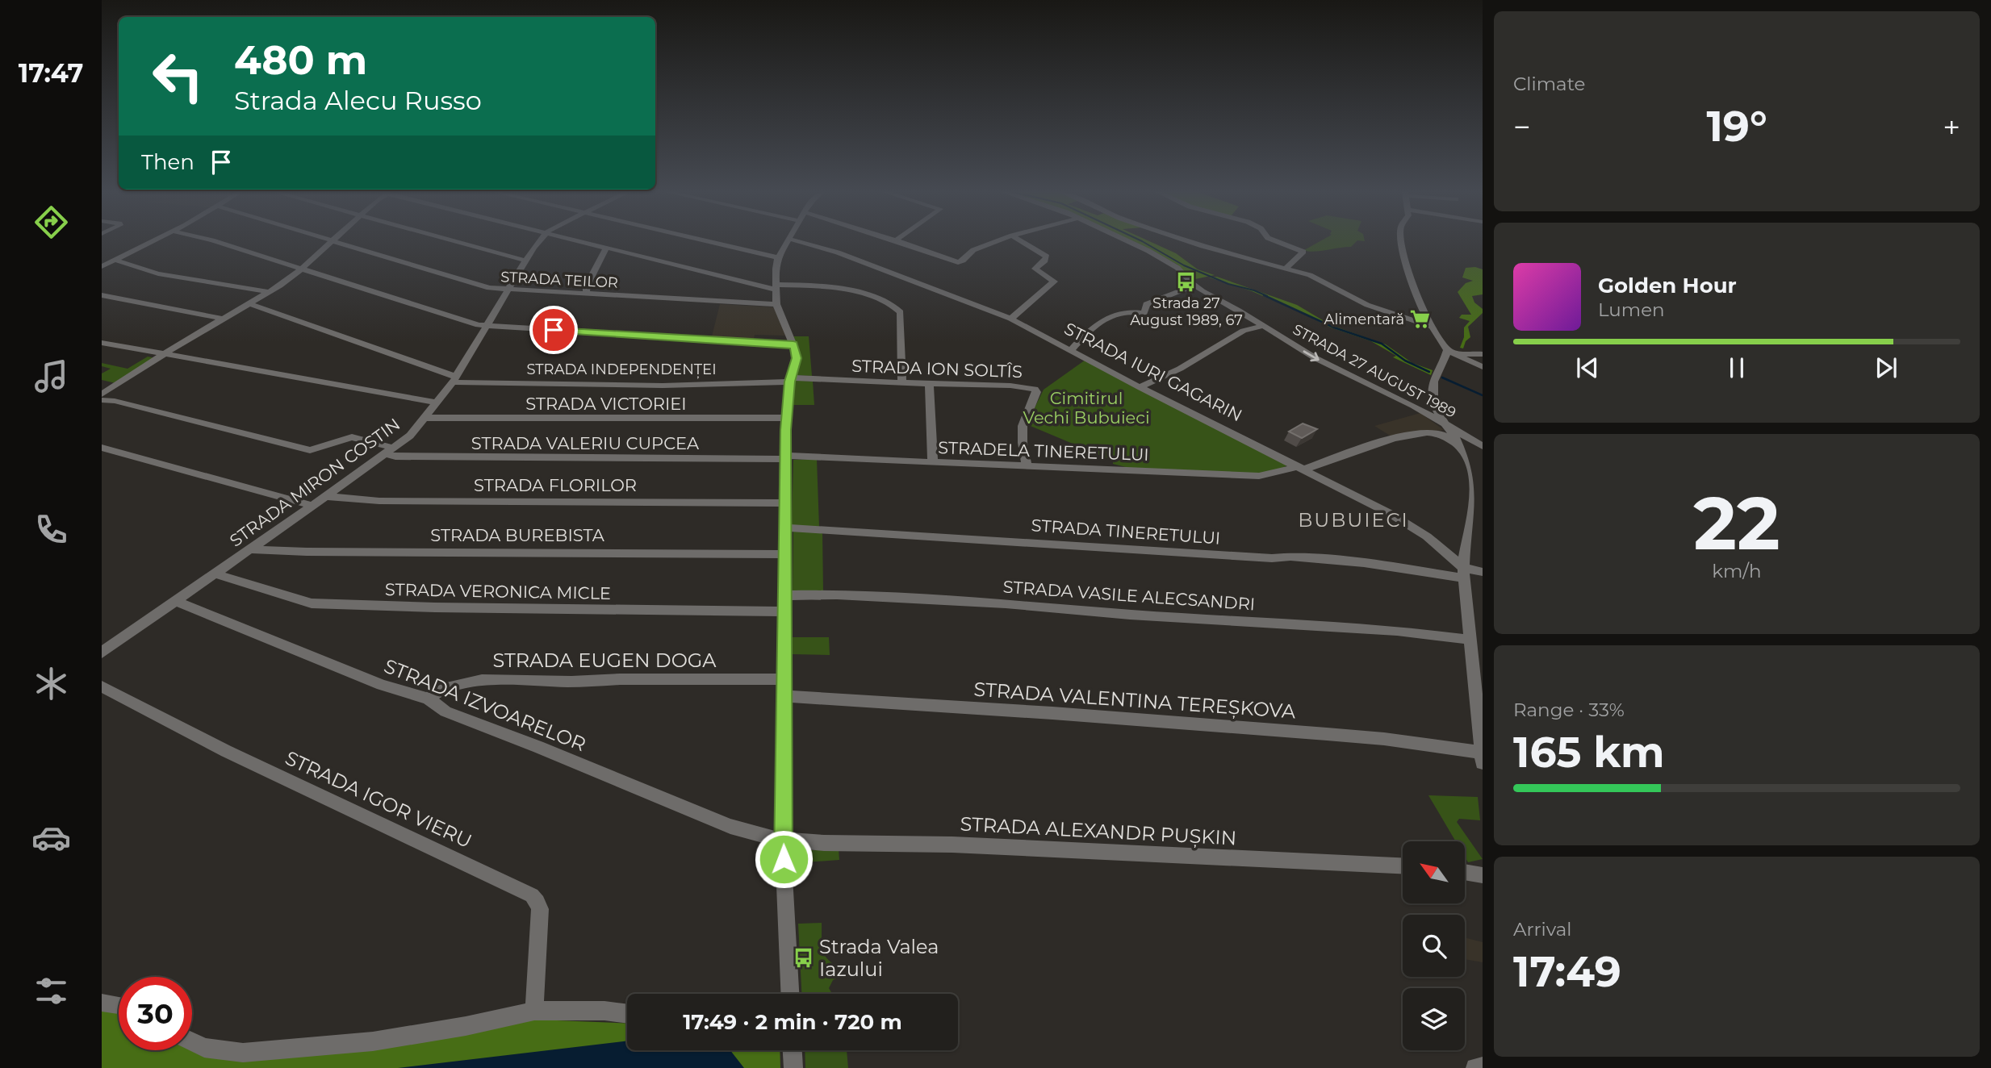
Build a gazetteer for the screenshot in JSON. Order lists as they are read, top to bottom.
{
  "streets": {
    "street": [
      "STRADA TEILOR",
      "STRADA ION SOLTÎS",
      "STRADA INDEPENDENȚEI",
      "STRADA 27 AUGUST 1989",
      "STRADA IURI GAGARIN",
      "STRADA VICTORIEI",
      "STRADA VALERIU CUPCEA",
      "STRADELA TINERETULUI",
      "STRADA MIRON COSTIN",
      "STRADA FLORILOR",
      "STRADA TINERETULUI",
      "STRADA BUREBISTA",
      "STRADA VERONICA MICLE",
      "STRADA VASILE ALECSANDRI",
      "STRADA EUGEN DOGA",
      "STRADA VALENTINA TEREȘKOVA",
      "STRADA IZVOARELOR",
      "STRADA IGOR VIERU",
      "STRADA ALEXANDR PUȘKIN"
    ]
  },
  "crossings": [
    ["STRADA TEILOR", "STRADA MIRON COSTIN"],
    ["STRADA ION SOLTÎS", "STRADA INDEPENDENȚEI"],
    ["STRADA ION SOLTÎS", "STRADELA TINERETULUI"],
    ["STRADA INDEPENDENȚEI", "STRADA MIRON COSTIN"],
    ["STRADA IURI GAGARIN", "STRADELA TINERETULUI"],
    ["STRADA IURI GAGARIN", "STRADA TINERETULUI"],
    ["STRADA VICTORIEI", "STRADA MIRON COSTIN"],
    ["STRADA VALERIU CUPCEA", "STRADELA TINERETULUI"],
    ["STRADA VALERIU CUPCEA", "STRADA MIRON COSTIN"],
    ["STRADA MIRON COSTIN", "STRADA FLORILOR"],
    ["STRADA MIRON COSTIN", "STRADA BUREBISTA"],
    ["STRADA MIRON COSTIN", "STRADA VERONICA MICLE"],
    ["STRADA MIRON COSTIN", "STRADA IZVOARELOR"],
    ["STRADA EUGEN DOGA", "STRADA IZVOARELOR"],
    ["STRADA IZVOARELOR", "STRADA ALEXANDR PUȘKIN"]
  ],
  "districts": ["BUBUIECI"],
  "parks": ["Cimitirul Vechi Bubuieci"],
  "places": {
    "bus stop": ["Strada 27 August 1989, 67", "Strada Valea Iazului"],
    "supermarket": ["Alimentară"]
  },
  "north": "top left",
  "page": {
    "tabs": "17:47",
    "tile": [
      "Climate",
      ["22", "km/h"],
      ["Range · 33%", "165 km"],
      ["Arrival", "17:49"]
    ],
    "turn": ["480 m", "Strada Alecu Russo"],
    "heat": ["−", "19°", "+"],
    "then": "Then",
    "song": ["Golden Hour", "Lumen"],
    "limit": "30",
    "trip": "17:49 · 2 min · 720 m"
  }
}
